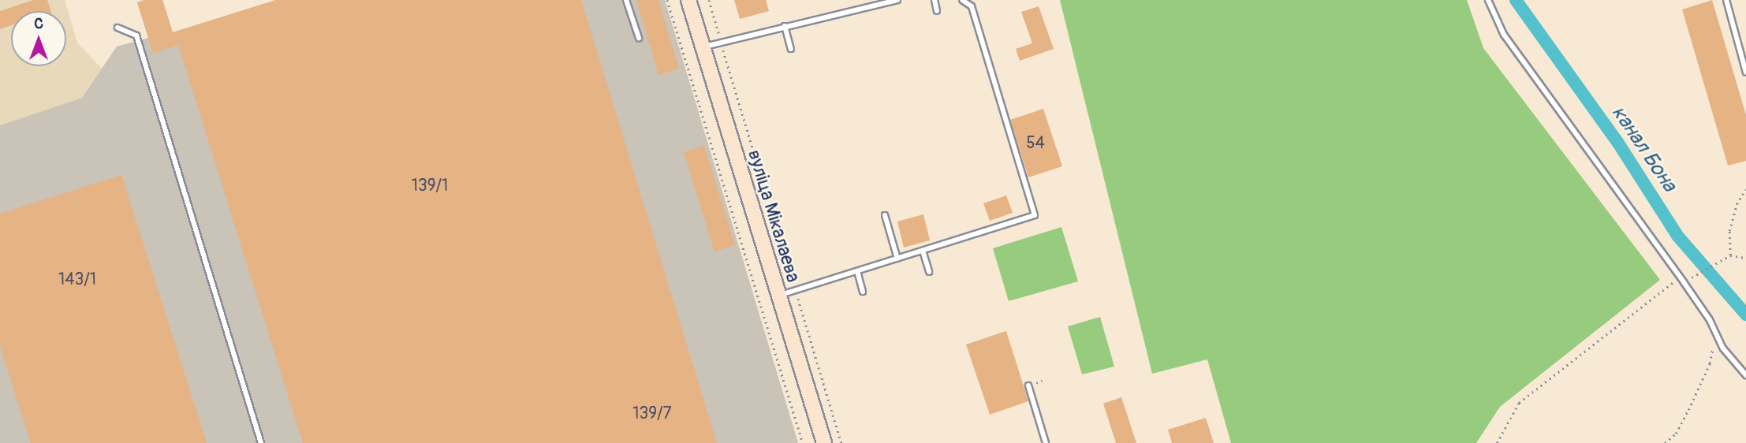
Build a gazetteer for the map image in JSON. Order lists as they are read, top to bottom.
{
  "streets": {
    "main road": ["вуліца Мікалаева"]
  },
  "water": ["канал Бона"],
  "house_numbers": [
    "54",
    "139/1",
    "143/1",
    "139/7"
  ],
  "north": "top"
}
